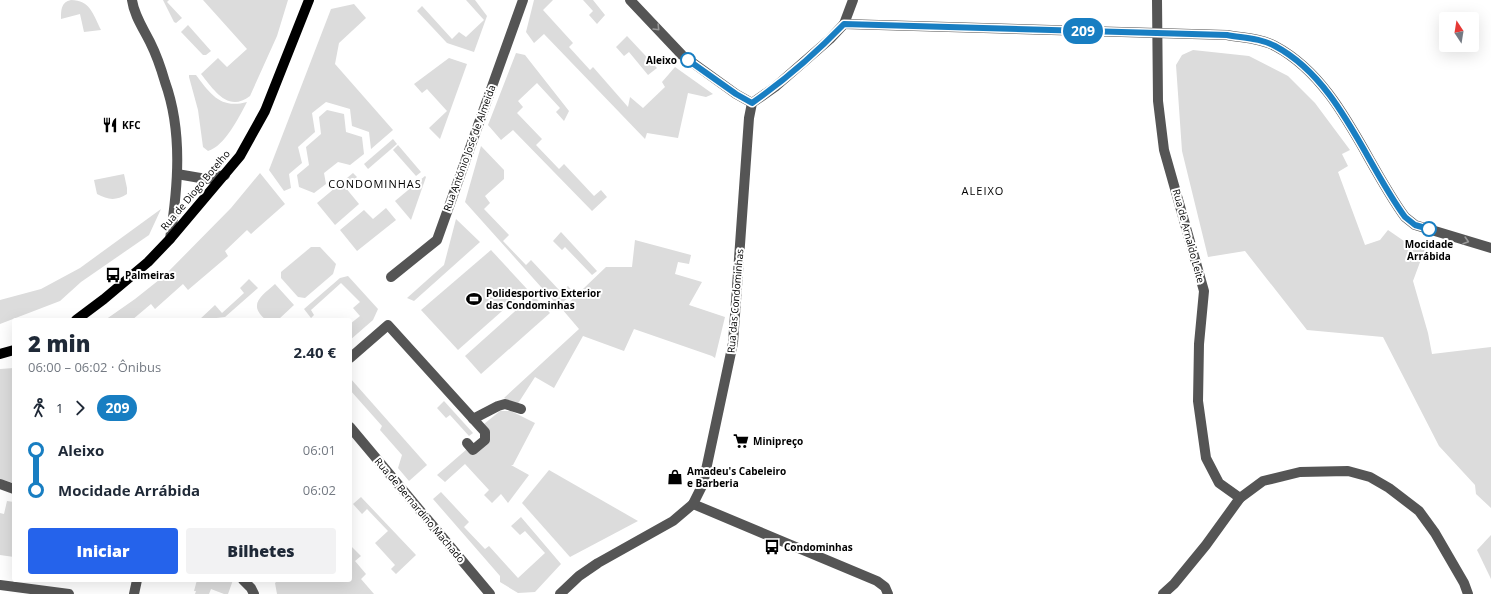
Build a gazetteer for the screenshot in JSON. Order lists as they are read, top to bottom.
{
  "streets": {
    "main road": ["Rua de Diogo Botelho"],
    "street": [
      "Rua António José de Almeida",
      "Rua de Arnaldo Leite",
      "Rua das Condominhas",
      "Rua de Bernardino Machado"
    ]
  },
  "districts": ["CONDOMINHAS", "ALEIXO"],
  "places": {
    "other": ["Aleixo", "Mocidade Arrábida"],
    "restaurant": ["KFC"],
    "bus stop": ["Palmeiras", "Condominhas"],
    "sports": ["Polidesportivo Exterior das Condominhas"],
    "supermarket": ["Minipreço"],
    "shop": ["Amadeu's Cabeleiro e Barberia"]
  },
  "lines": ["bus line 209"],
  "north": "top",
  "page": {
    "on_map": "209",
    "heading": ["2 min", "06:00 – 06:02 · Ônibus", "2.40 €"],
    "legs": ["1", "209"],
    "list": [
      {
        "name": "Aleixo",
        "value": "06:01"
      },
      {
        "name": "Mocidade Arrábida",
        "value": "06:02"
      }
    ],
    "buttons": ["Iniciar", "Bilhetes"]
  }
}
